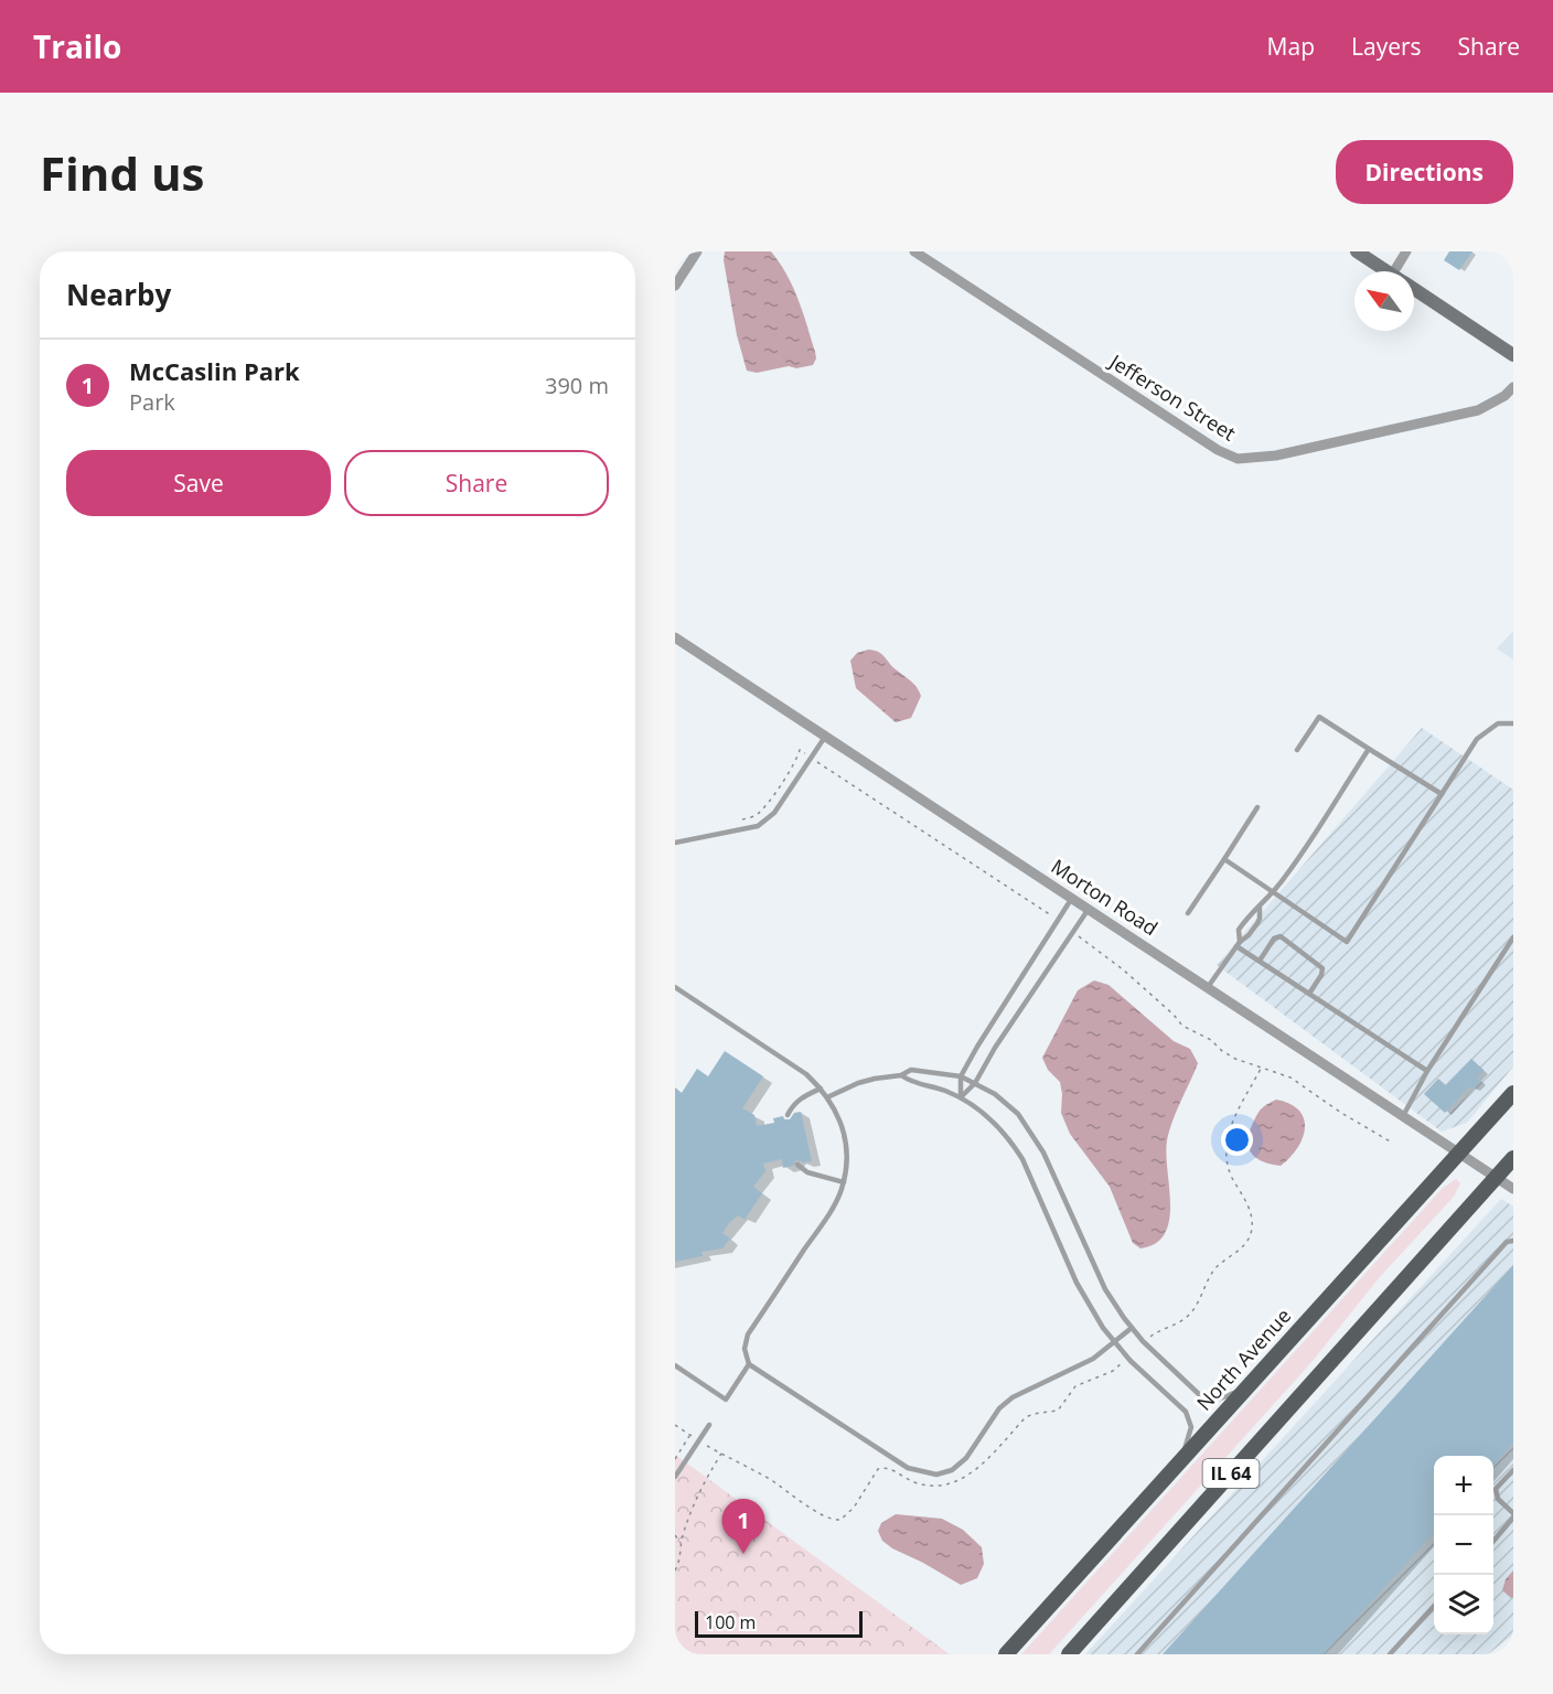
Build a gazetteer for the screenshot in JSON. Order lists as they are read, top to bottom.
{
  "streets": {
    "main road": ["North Avenue", "IL 64"],
    "street": ["Jefferson Street", "Morton Road"]
  },
  "crossings": [
    ["Morton Road", "North Avenue"],
    ["Morton Road", "IL 64"]
  ],
  "scale_bar": "100 m",
  "north": "top left",
  "page": {
    "header": "Trailo",
    "nav": ["Map", "Layers", "Share"],
    "buttons": [
      "Directions",
      ["Save", "Share"]
    ],
    "title": "Find us",
    "heading": "Nearby",
    "list": [
      {
        "mark": "1",
        "name": "McCaslin Park",
        "note": "Park",
        "value": "390 m"
      }
    ],
    "map_buttons": ["+", "−"],
    "pins": "1",
    "scale": "100 m"
  }
}
